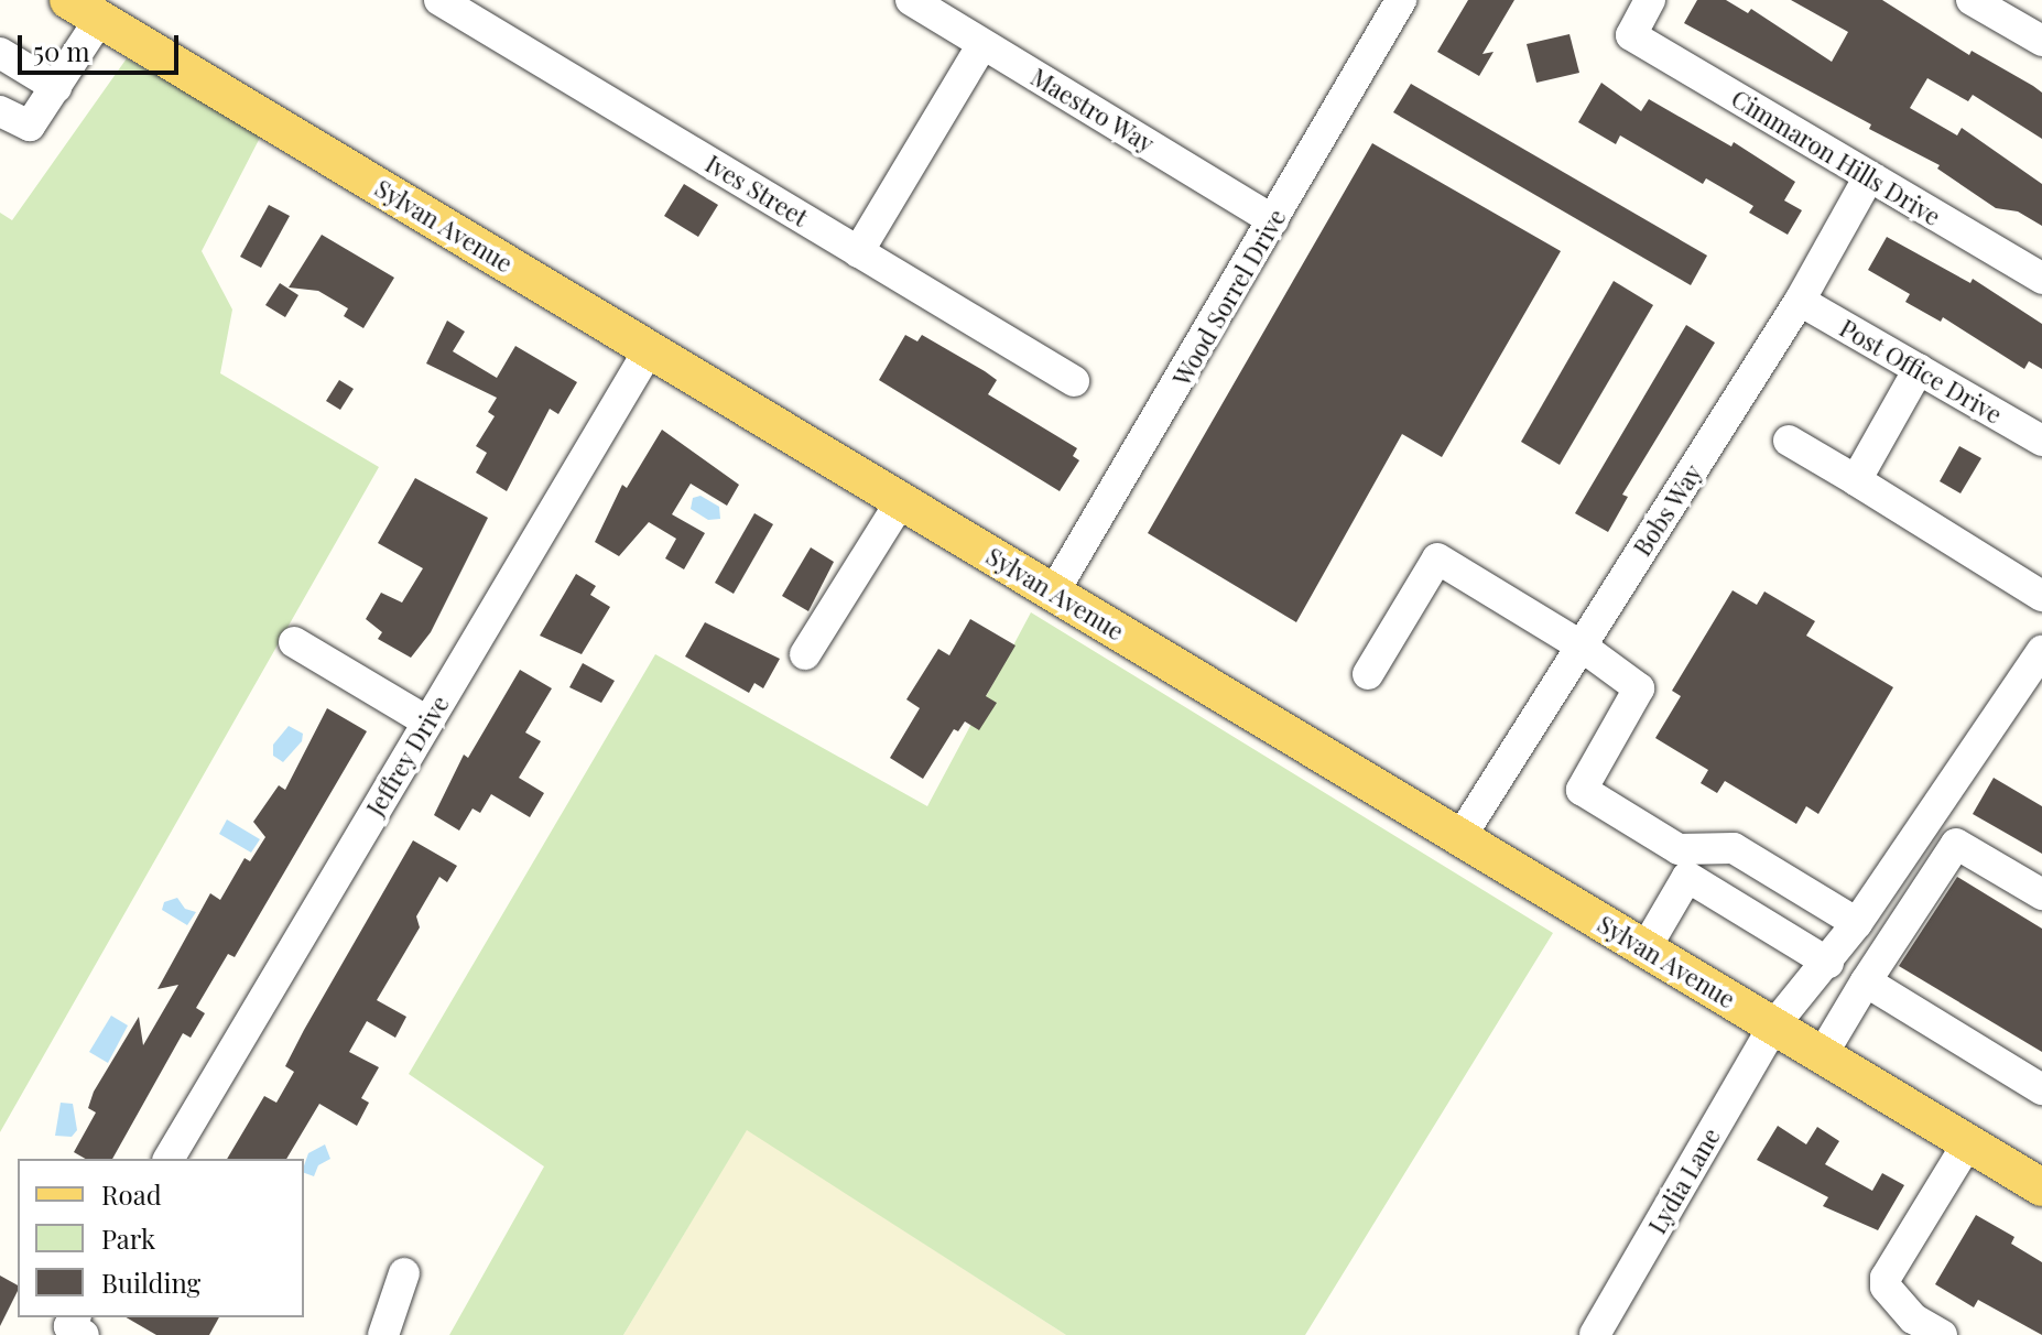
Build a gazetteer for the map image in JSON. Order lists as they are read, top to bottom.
{
  "streets": {
    "main road": ["Sylvan Avenue"],
    "street": [
      "Maestro Way",
      "Cimmaron Hills Drive",
      "Ives Street",
      "Wood Sorrel Drive",
      "Post Office Drive",
      "Bobs Way",
      "Jeffrey Drive",
      "Lydia Lane"
    ]
  },
  "crossings": [
    ["Maestro Way", "Wood Sorrel Drive"],
    ["Cimmaron Hills Drive", "Bobs Way"],
    ["Sylvan Avenue", "Wood Sorrel Drive"],
    ["Sylvan Avenue", "Bobs Way"],
    ["Sylvan Avenue", "Jeffrey Drive"],
    ["Sylvan Avenue", "Lydia Lane"],
    ["Post Office Drive", "Bobs Way"]
  ],
  "legend": ["Road", "Park", "Building"],
  "scale_bar": "50 m"
}
